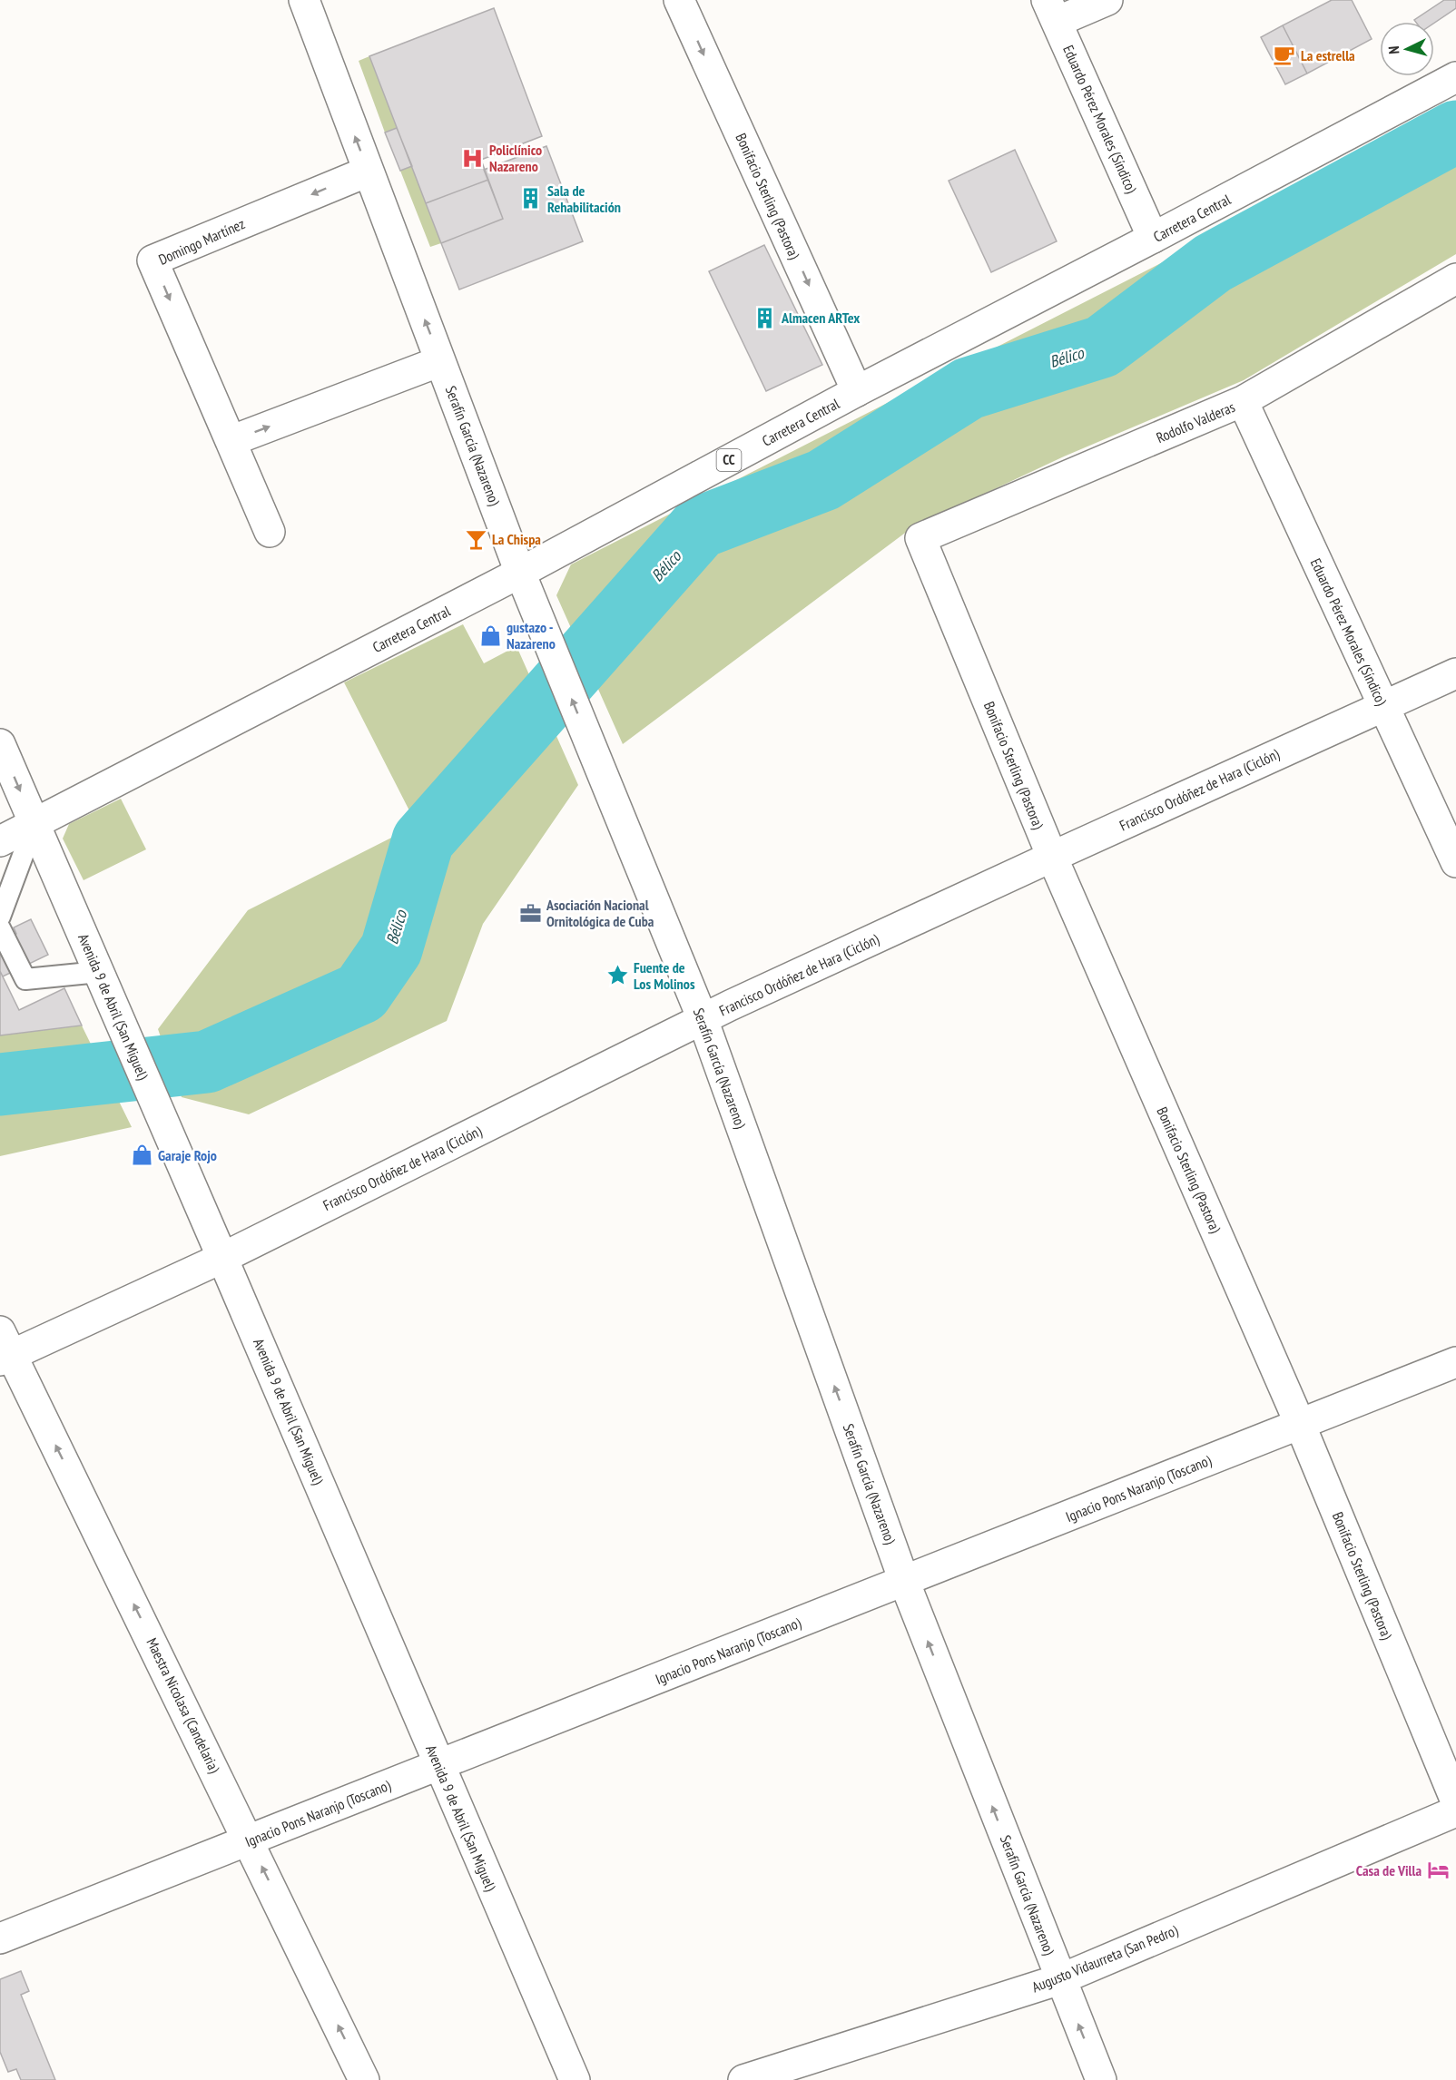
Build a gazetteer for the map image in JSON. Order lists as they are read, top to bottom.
{
  "streets": {
    "street": [
      "Eduardo Pérez Morales (Síndico)",
      "Bonifacio Sterling (Pastora)",
      "Carretera Central",
      "Domingo Martínez",
      "Rodolfo Valderas",
      "Serafín García (Nazareno)",
      "CC",
      "Francisco Ordóñez de Hara (Ciclón)",
      "Avenida 9 de Abril (San Miguel)",
      "Ignacio Pons Naranjo (Toscano)",
      "Maestra Nicolasa (Candelaria)",
      "Augusto Vidaurreta (San Pedro)"
    ]
  },
  "crossings": [
    ["Eduardo Pérez Morales (Síndico)", "Carretera Central"],
    ["Eduardo Pérez Morales (Síndico)", "Rodolfo Valderas"],
    ["Eduardo Pérez Morales (Síndico)", "Francisco Ordóñez de Hara (Ciclón)"],
    ["Bonifacio Sterling (Pastora)", "Carretera Central"],
    ["Bonifacio Sterling (Pastora)", "Rodolfo Valderas"],
    ["Bonifacio Sterling (Pastora)", "Francisco Ordóñez de Hara (Ciclón)"],
    ["Bonifacio Sterling (Pastora)", "Ignacio Pons Naranjo (Toscano)"],
    ["Carretera Central", "Serafín García (Nazareno)"],
    ["Carretera Central", "Avenida 9 de Abril (San Miguel)"],
    ["Domingo Martínez", "Serafín García (Nazareno)"],
    ["Serafín García (Nazareno)", "Francisco Ordóñez de Hara (Ciclón)"],
    ["Serafín García (Nazareno)", "Ignacio Pons Naranjo (Toscano)"],
    ["Serafín García (Nazareno)", "Augusto Vidaurreta (San Pedro)"],
    ["Francisco Ordóñez de Hara (Ciclón)", "Avenida 9 de Abril (San Miguel)"],
    ["Francisco Ordóñez de Hara (Ciclón)", "Maestra Nicolasa (Candelaria)"],
    ["Avenida 9 de Abril (San Miguel)", "Ignacio Pons Naranjo (Toscano)"],
    ["Ignacio Pons Naranjo (Toscano)", "Maestra Nicolasa (Candelaria)"]
  ],
  "one_way": ["Serafín García (Nazareno)", "Maestra Nicolasa (Candelaria)"],
  "water": ["Bélico"],
  "places": {
    "cafe": ["La estrella"],
    "hospital": ["Policlínico Nazareno"],
    "building": ["Sala de Rehabilitación", "Almacen ARTex"],
    "bar": ["La Chispa"],
    "shop": ["gustazo - Nazareno", "Garaje Rojo"],
    "office": ["Asociación Nacional Ornitológica de Cuba"],
    "place": ["Fuente de Los Molinos"],
    "hotel": ["Casa de Villa"]
  },
  "north": "left"
}
